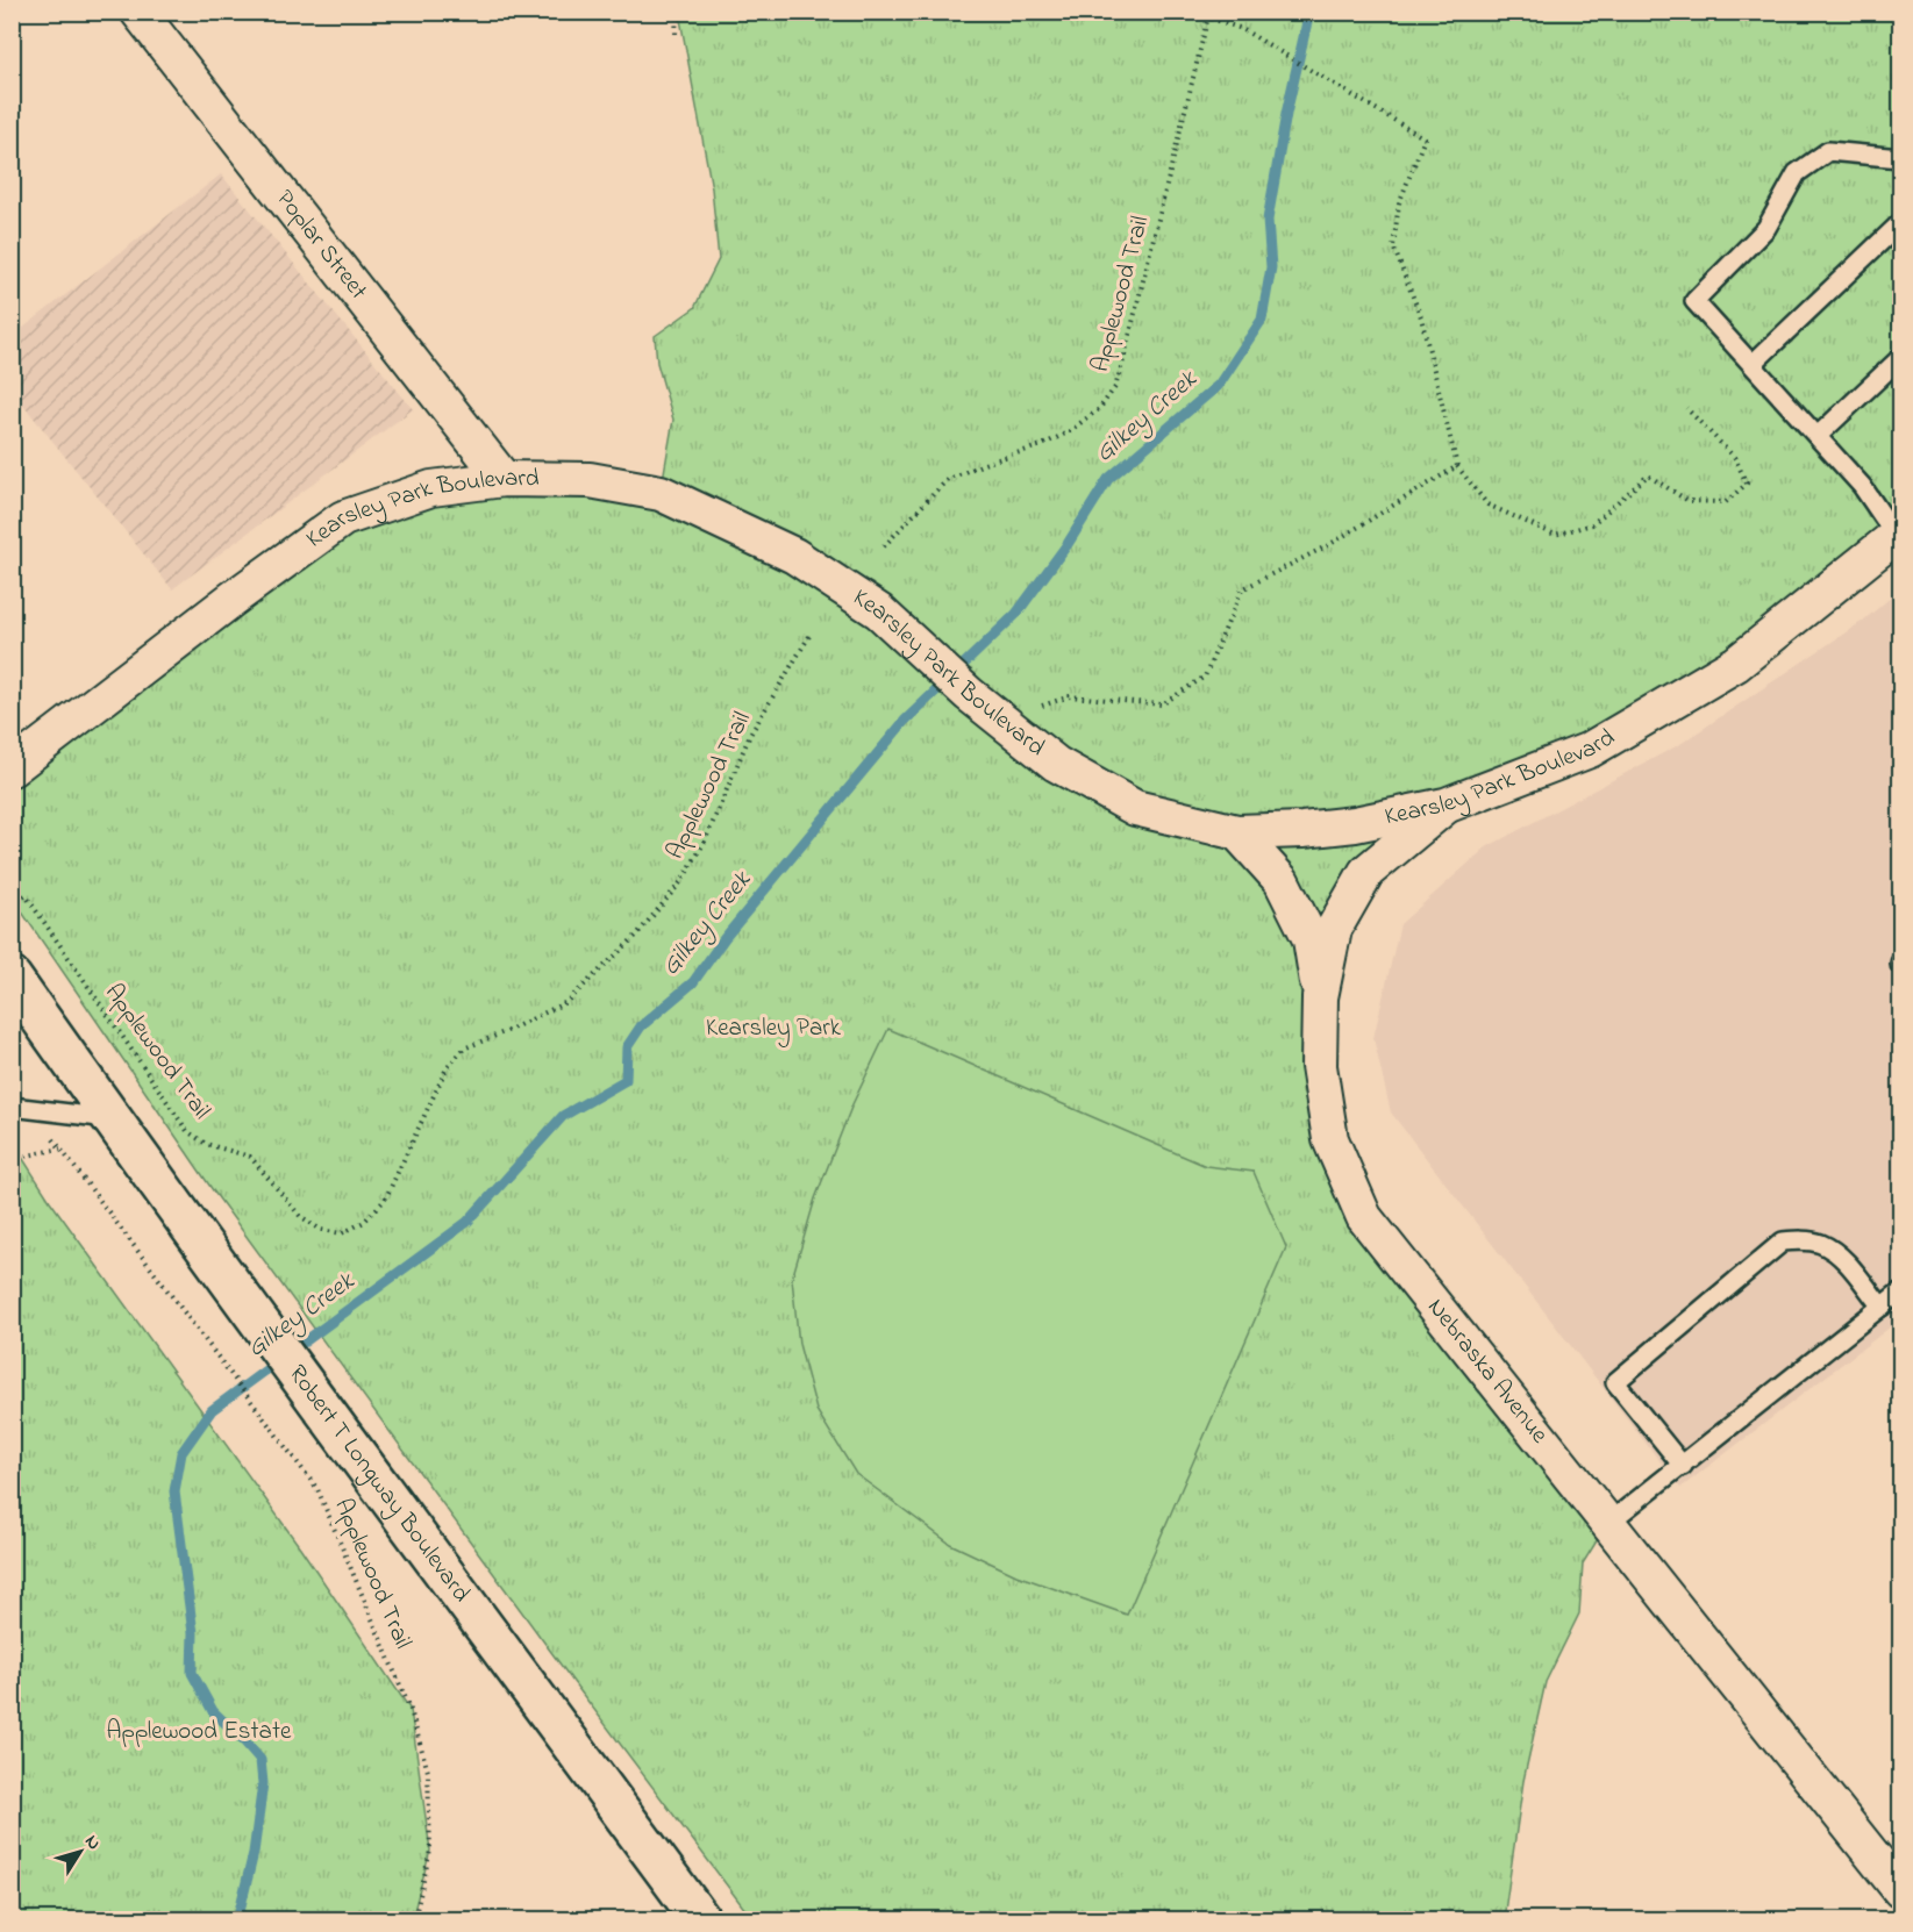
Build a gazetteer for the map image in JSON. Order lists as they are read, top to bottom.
{
  "streets": {
    "street": [
      "Poplar Street",
      "Kearsley Park Boulevard",
      "Nebraska Avenue",
      "Robert T Longway Boulevard"
    ],
    "path": ["Applewood Trail"]
  },
  "crossings": [
    ["Poplar Street", "Kearsley Park Boulevard"],
    ["Kearsley Park Boulevard", "Nebraska Avenue"]
  ],
  "water": ["Gilkey Creek"],
  "parks": ["Kearsley Park", "Applewood Estate"],
  "north": "top right"
}
